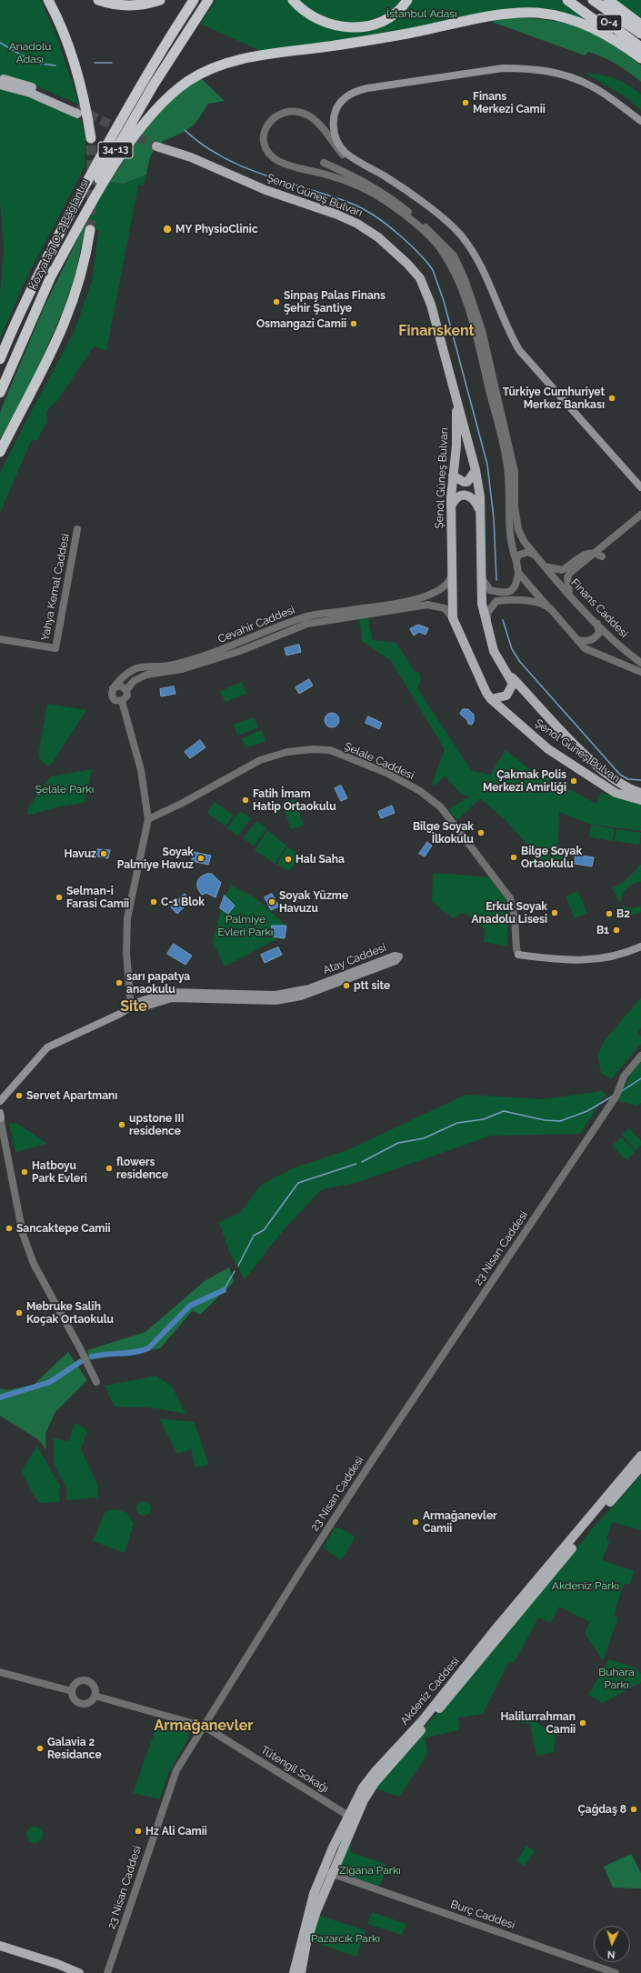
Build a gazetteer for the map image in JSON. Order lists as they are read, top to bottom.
{
  "streets": {
    "highway": ["O-4", "34-13", "Kozyatağı O-2 Bağlantısı"],
    "main road": ["Şenol Güneş Bulvarı", "Atay Caddesi", "Akdeniz Caddesi"],
    "street": [
      "Yahya Kemal Caddesi",
      "Finans Caddesi",
      "Cevahir Caddesi",
      "Şelale Caddesi",
      "23 Nisan Caddesi",
      "Tütengil Sokağı",
      "Burç Caddesi"
    ]
  },
  "crossings": [
    ["Şenol Güneş Bulvarı", "Cevahir Caddesi"],
    ["23 Nisan Caddesi", "Tütengil Sokağı"],
    ["Akdeniz Caddesi", "Tütengil Sokağı"],
    ["Akdeniz Caddesi", "Burç Caddesi"]
  ],
  "districts": ["Finanskent", "Site", "Armağanevler"],
  "parks": [
    "İstanbul Adası",
    "Anadolu Adası",
    "Şelale Parkı",
    "Palmiye Evleri Parkı",
    "Akdeniz Parkı",
    "Buhara Parkı",
    "Zigana Parkı",
    "Pazarcık Parkı"
  ],
  "places": [
    "Finans Merkezi Camii",
    "MY PhysioClinic",
    "Sinpaş Palas Finans Şehir Şantiye",
    "Osmangazi Camii",
    "Türkiye Cumhuriyet Merkez Bankası",
    "Çakmak Polis Merkezi Amirliği",
    "Fatih İmam Hatip Ortaokulu",
    "Bilge Soyak İlkokulu",
    "Havuz",
    "Bilge Soyak Ortaokulu",
    "Soyak Palmiye Havuz",
    "Halı Saha",
    "Selman-i Farasi Camii",
    "C-1 Blok",
    "Soyak Yüzme Havuzu",
    "Erkut Soyak Anadolu Lisesi",
    "B2",
    "B1",
    "sarı papatya anaokulu",
    "ptt site",
    "Servet Apartmanı",
    "upstone III residence",
    "flowers residence",
    "Hatboyu Park Evleri",
    "Sancaktepe Camii",
    "Mebruke Salih Koçak Ortaokulu",
    "Armağanevler Camii",
    "Halilurrahman Camii",
    "Galavia 2 Residance",
    "Çağdaş 8",
    "Hz Ali Camii"
  ],
  "north": "bottom"
}
